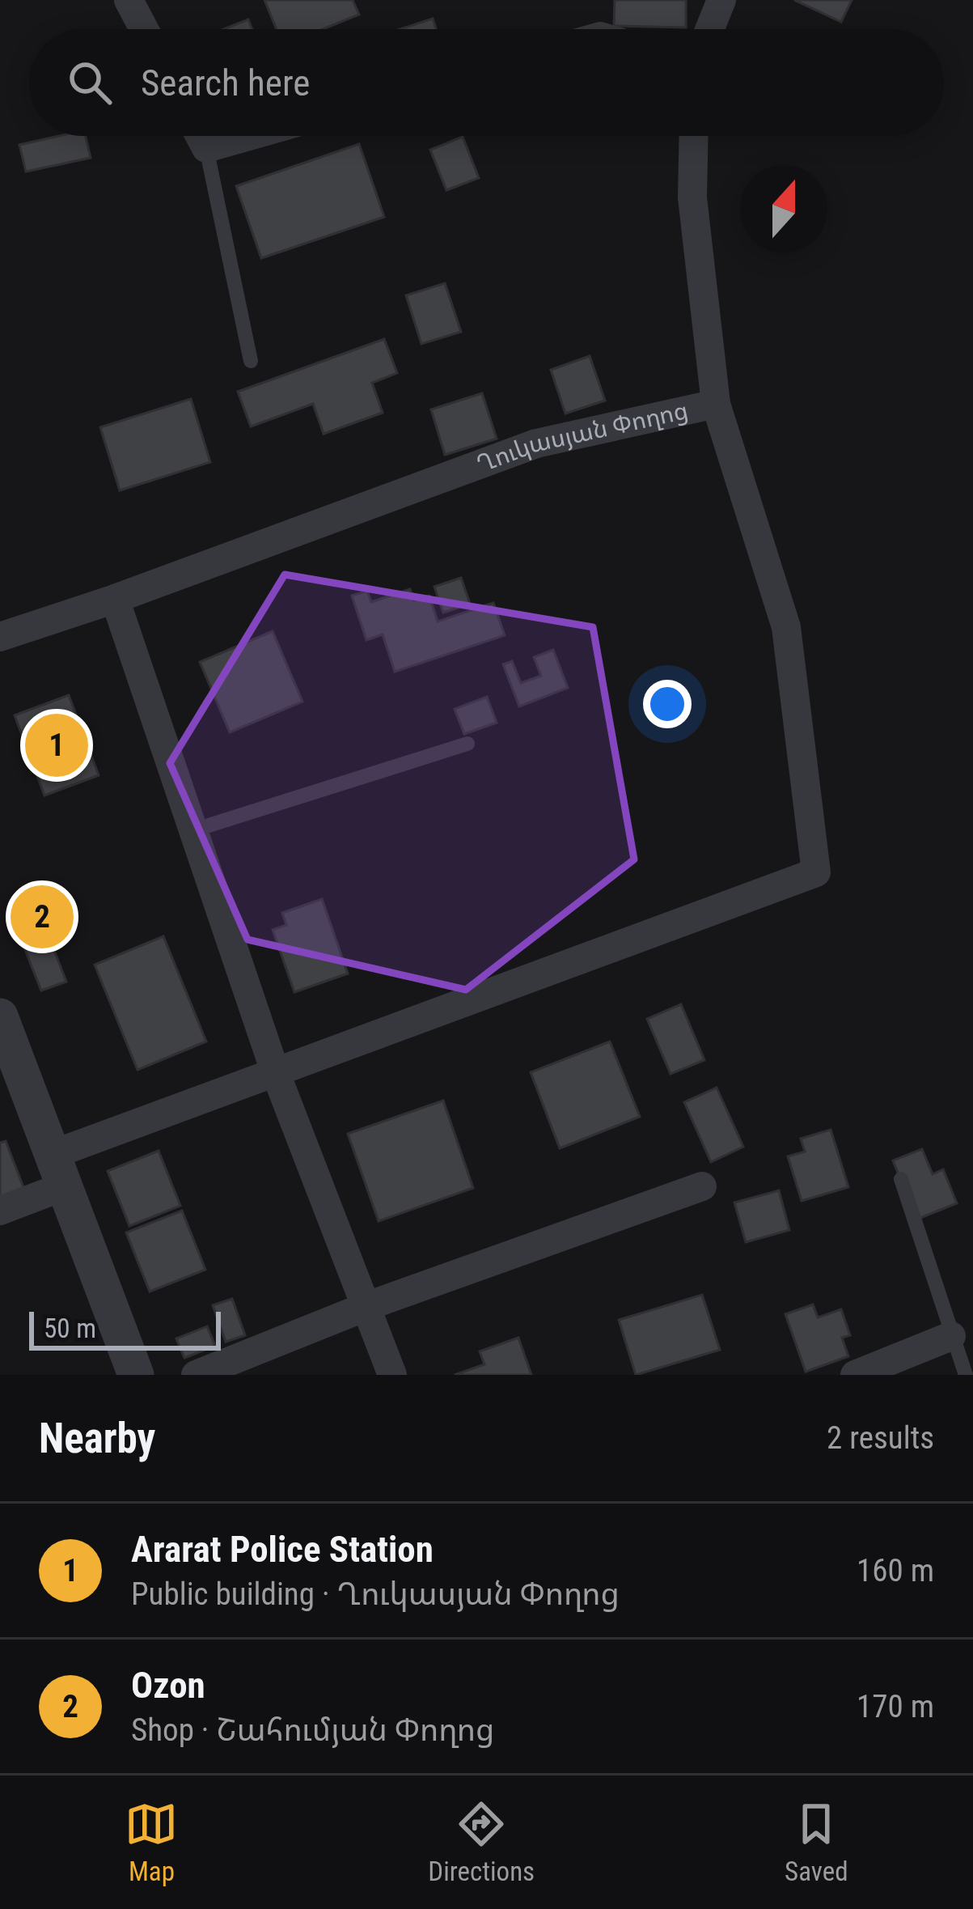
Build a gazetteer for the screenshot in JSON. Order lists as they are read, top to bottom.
{
  "streets": {
    "street": ["Ղուկասյան Փողոց"]
  },
  "scale_bar": "50 m",
  "north": "top",
  "page": {
    "search": "Search here",
    "pins": ["1", "2"],
    "scale": "50 m",
    "heading": ["Nearby", "2 results"],
    "list": [
      {
        "mark": "1",
        "name": "Ararat Police Station",
        "note": "Public building · Ղուկասյան Փողոց",
        "value": "160 m"
      },
      {
        "mark": "2",
        "name": "Ozon",
        "note": "Shop · Շահումյան Փողոց",
        "value": "170 m"
      }
    ],
    "nav": ["Map", "Directions", "Saved"]
  }
}
